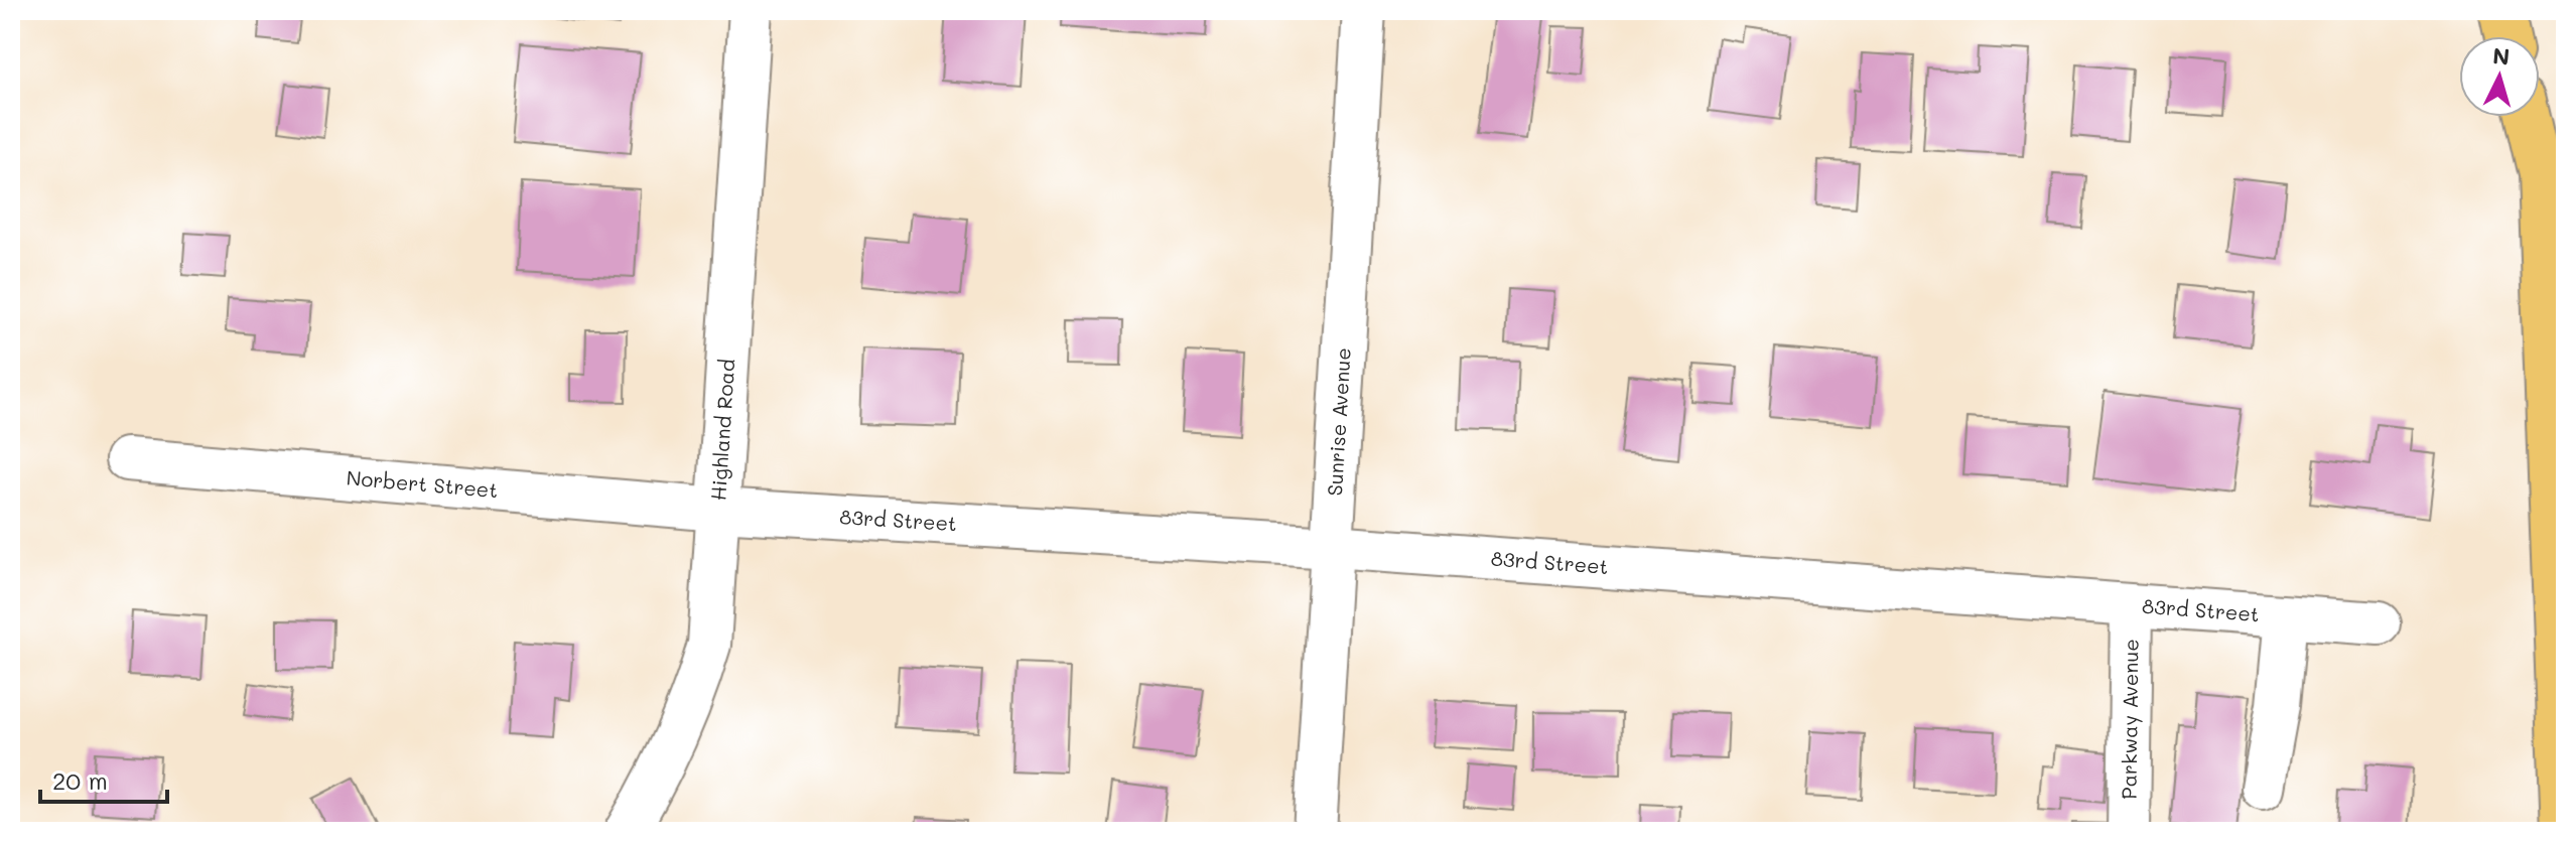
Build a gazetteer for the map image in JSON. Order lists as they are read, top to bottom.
{
  "streets": {
    "street": [
      "Sunrise Avenue",
      "Highland Road",
      "Norbert Street",
      "83rd Street",
      "Parkway Avenue"
    ]
  },
  "crossings": [
    ["Sunrise Avenue", "83rd Street"],
    ["Highland Road", "Norbert Street"],
    ["Highland Road", "83rd Street"],
    ["Norbert Street", "83rd Street"],
    ["83rd Street", "Parkway Avenue"]
  ],
  "scale_bar": "20 m",
  "north": "top"
}
